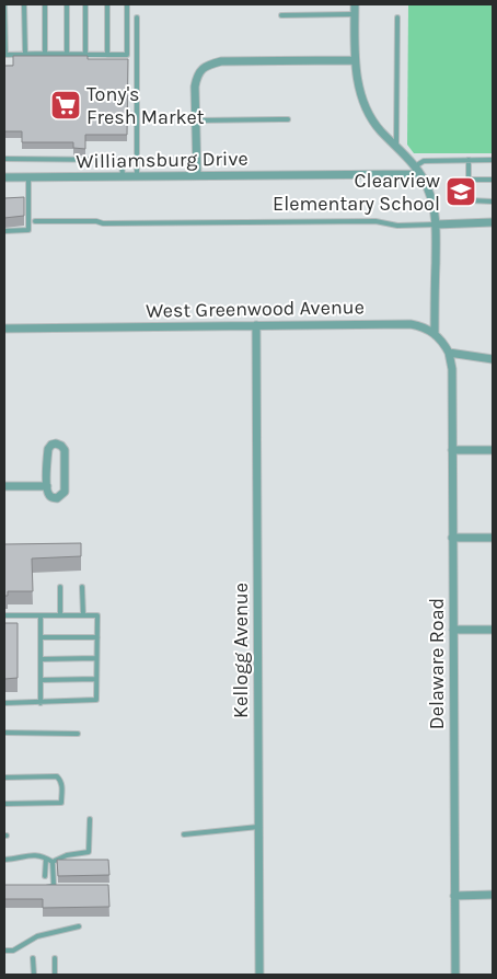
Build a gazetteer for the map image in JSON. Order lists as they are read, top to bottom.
{
  "streets": {
    "street": [
      "Williamsburg Drive",
      "West Greenwood Avenue",
      "Kellogg Avenue",
      "Delaware Road"
    ]
  },
  "crossings": [
    ["West Greenwood Avenue", "Kellogg Avenue"]
  ],
  "places": {
    "supermarket": ["Tony's Fresh Market"],
    "school or university": ["Clearview Elementary School"]
  }
}
